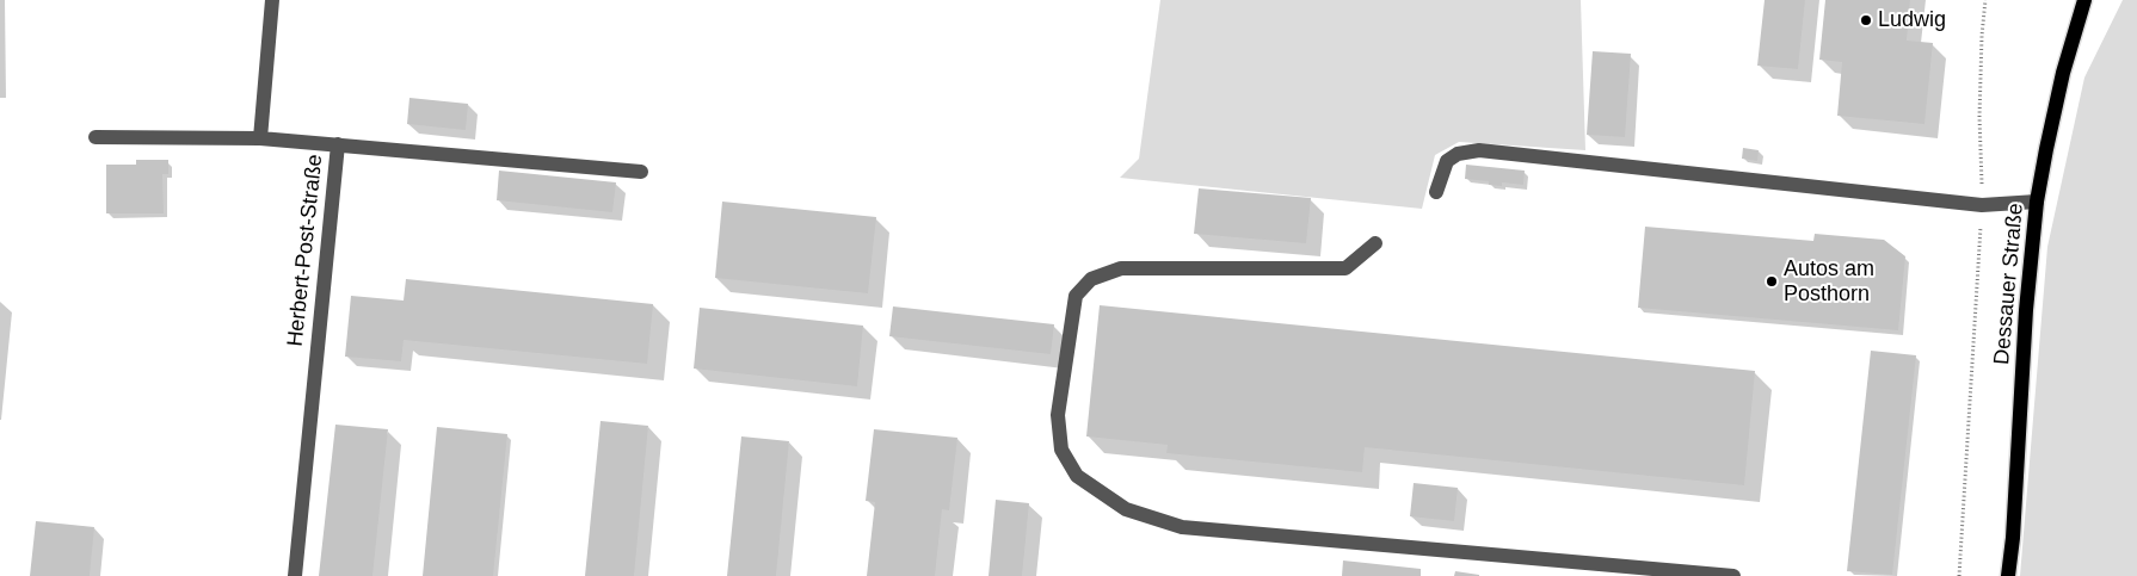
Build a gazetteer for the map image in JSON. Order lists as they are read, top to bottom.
{
  "streets": {
    "main road": ["Dessauer Straße"],
    "street": ["Herbert-Post-Straße"]
  },
  "places": ["Ludwig", "Autos am Posthorn"]
}
